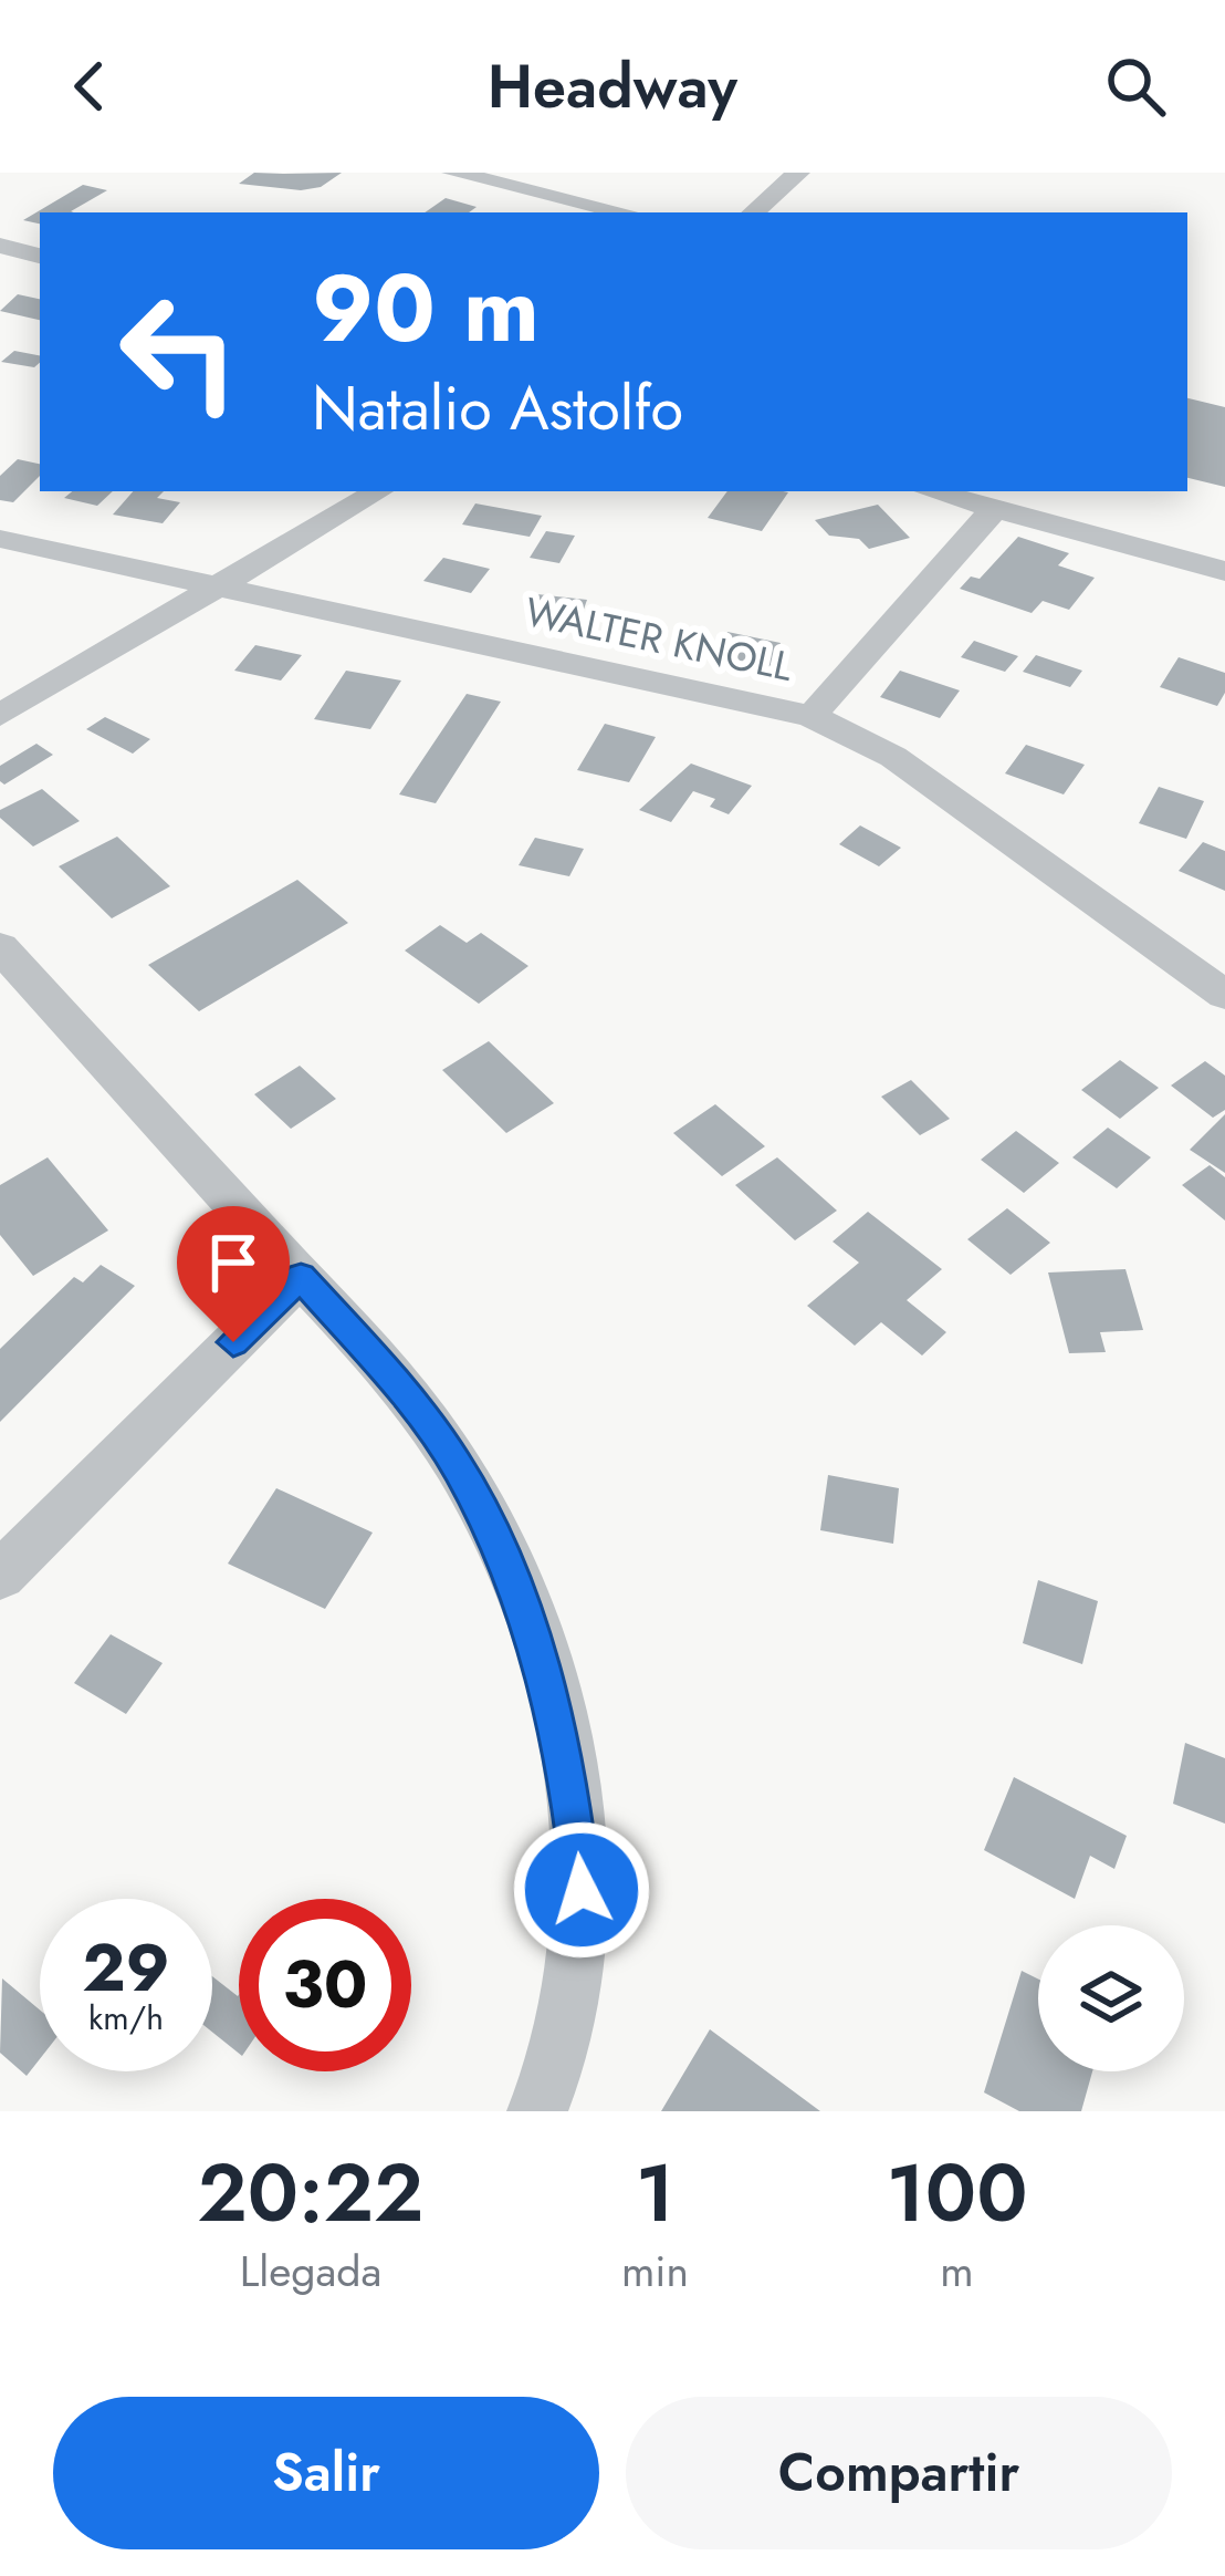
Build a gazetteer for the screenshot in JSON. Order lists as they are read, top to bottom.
{
  "streets": {
    "street": ["WALTER KNOLL"]
  },
  "page": {
    "header": "Headway",
    "turn": ["90 m", "Natalio Astolfo"],
    "speed": "29 km/h",
    "limit": "30",
    "eta": [
      "20:22",
      "Llegada",
      "1",
      "min",
      "100",
      "m"
    ],
    "buttons": ["Salir", "Compartir"]
  }
}
